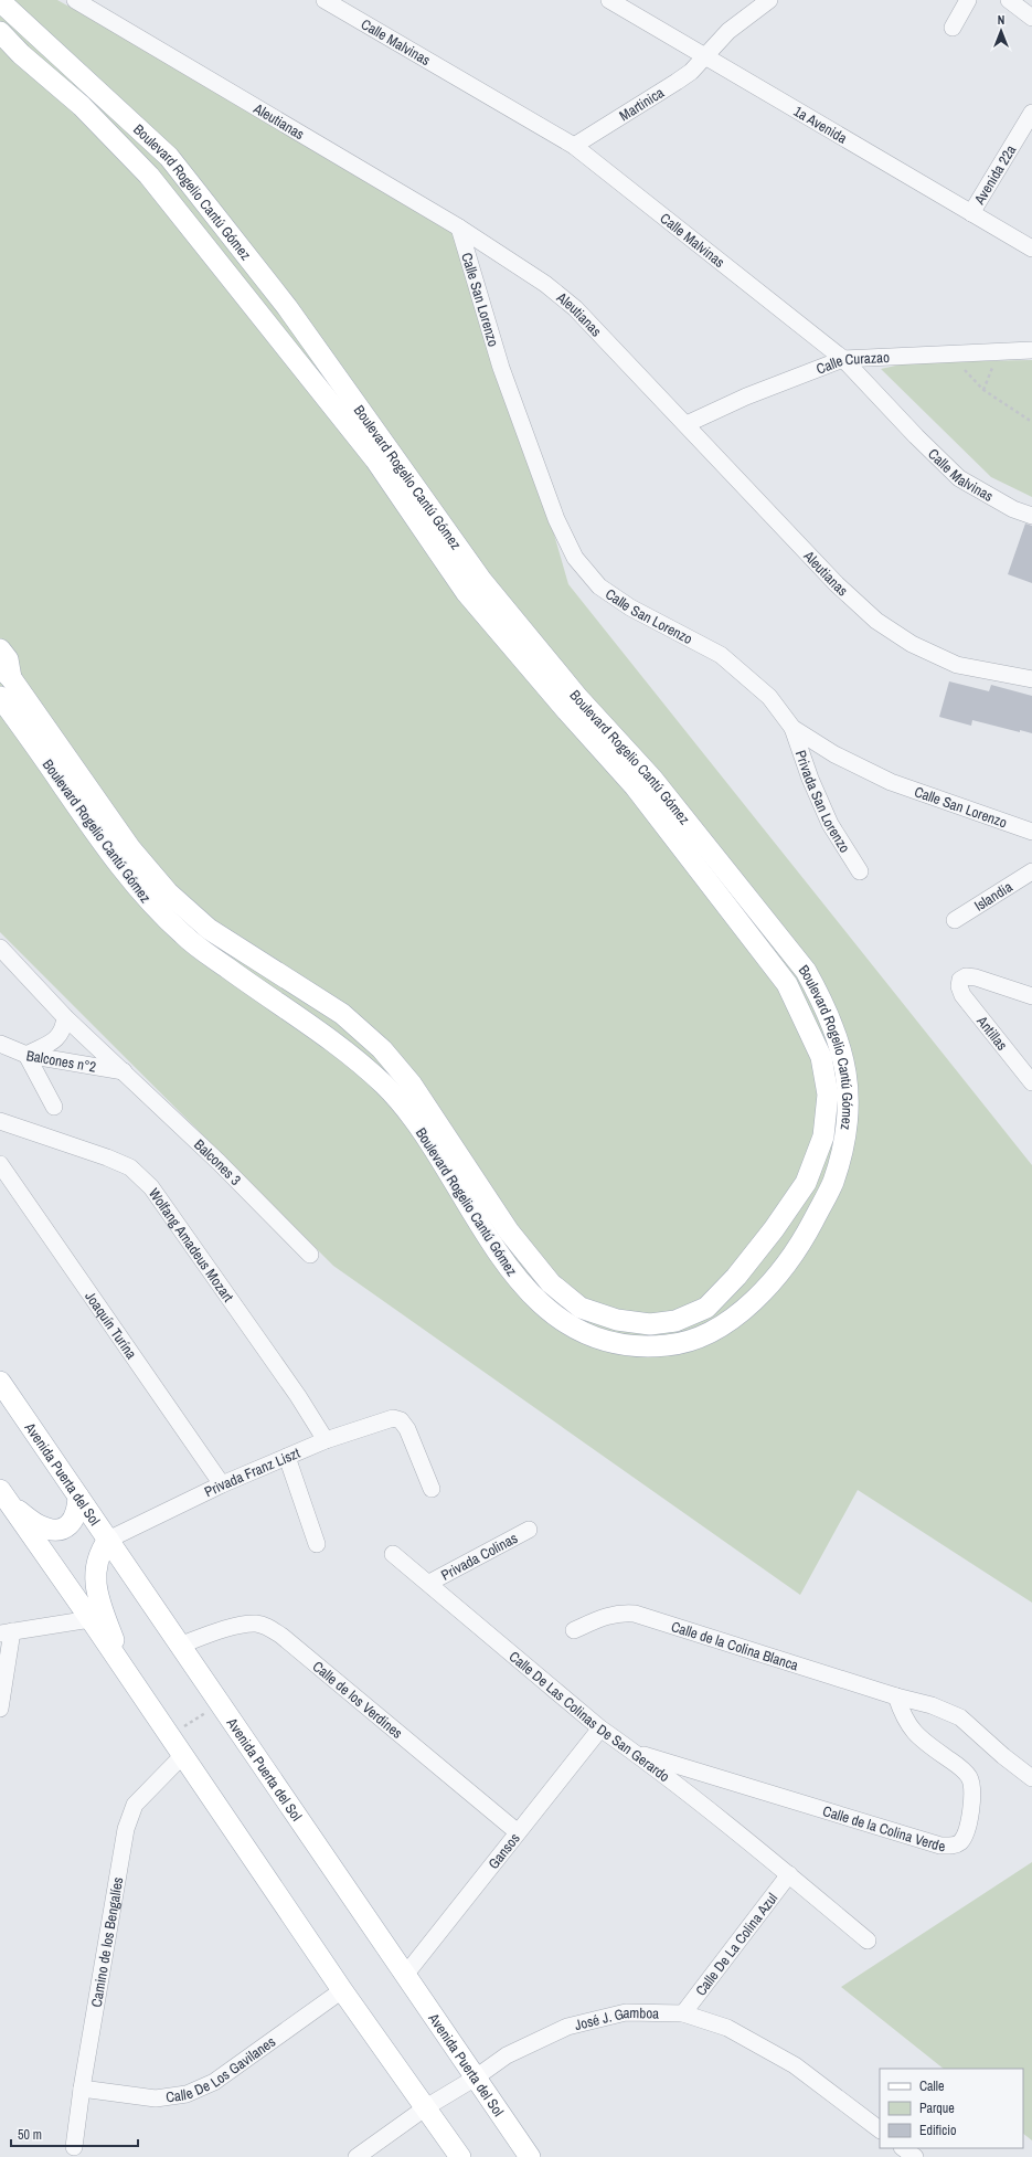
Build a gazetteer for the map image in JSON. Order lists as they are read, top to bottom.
{
  "streets": {
    "main road": ["Boulevard Rogelio Cantú Gómez", "Avenida Puerta del Sol"],
    "street": [
      "Calle Malvinas",
      "Martinica",
      "Aleutianas",
      "1a Avenida",
      "Avenida 22a",
      "Calle San Lorenzo",
      "Calle Curazao",
      "Privada San Lorenzo",
      "Islandia",
      "Antillas",
      "Balcones n°2",
      "Balcones 3",
      "Wolfang Amadeus Mozart",
      "Joaquín Turína",
      "Privada Franz Liszt",
      "Privada Colinas",
      "Calle de la Colina Blanca",
      "Calle de los Verdines",
      "Calle De Las Colinas De San Gerardo",
      "Calle de la Colina Verde",
      "Gansos",
      "Camino de los Bengalíes",
      "Calle De La Colina Azul",
      "José J. Gamboa",
      "Calle De Los Gavilanes"
    ]
  },
  "crossings": [
    ["Calle Malvinas", "Martinica"],
    ["Calle Malvinas", "Calle Curazao"],
    ["Martinica", "1a Avenida"],
    ["Aleutianas", "Calle San Lorenzo"],
    ["Aleutianas", "Calle Curazao"],
    ["1a Avenida", "Avenida 22a"],
    ["Calle San Lorenzo", "Privada San Lorenzo"],
    ["Balcones n°2", "Balcones 3"],
    ["Wolfang Amadeus Mozart", "Privada Franz Liszt"],
    ["Joaquín Turína", "Privada Franz Liszt"],
    ["Privada Franz Liszt", "Avenida Puerta del Sol"],
    ["Avenida Puerta del Sol", "Calle de los Verdines"],
    ["Avenida Puerta del Sol", "Gansos"],
    ["Avenida Puerta del Sol", "José J. Gamboa"],
    ["Privada Colinas", "Calle De Las Colinas De San Gerardo"],
    ["Calle de la Colina Blanca", "Calle de la Colina Verde"],
    ["Calle de los Verdines", "Gansos"],
    ["Calle De Las Colinas De San Gerardo", "Calle de la Colina Verde"],
    ["Calle De Las Colinas De San Gerardo", "Gansos"],
    ["Calle De Las Colinas De San Gerardo", "Calle De La Colina Azul"],
    ["Camino de los Bengalíes", "Calle De Los Gavilanes"],
    ["Calle De La Colina Azul", "José J. Gamboa"]
  ],
  "legend": ["Calle", "Parque", "Edificio"],
  "scale_bar": "50 m",
  "north": "top"
}
